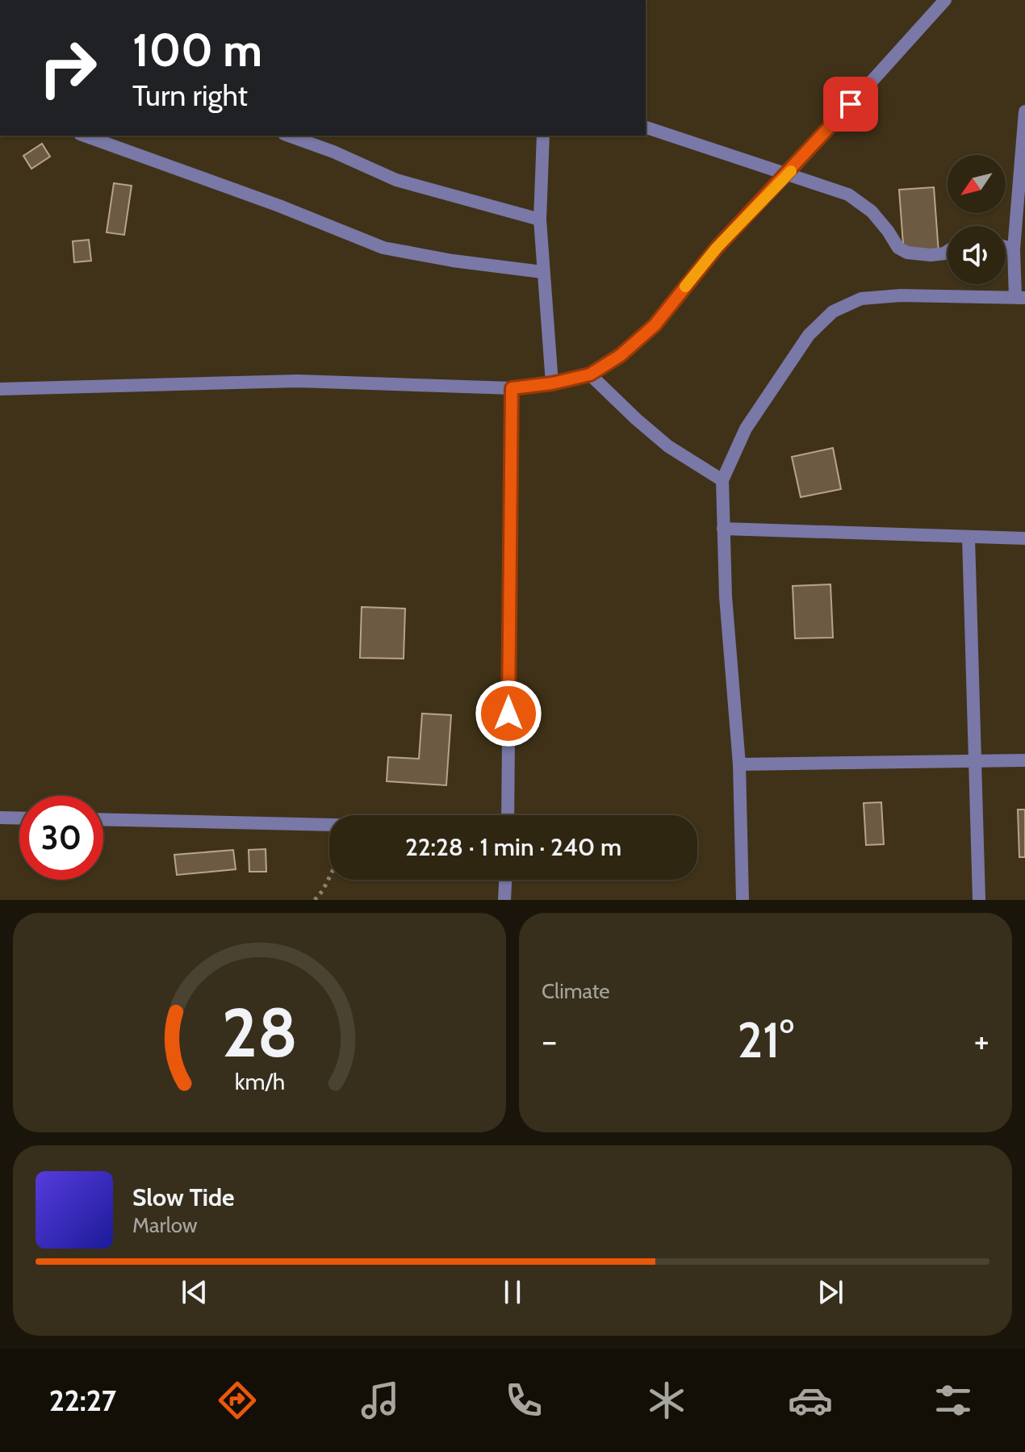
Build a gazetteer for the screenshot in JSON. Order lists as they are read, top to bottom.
{
  "north": "bottom left",
  "page": {
    "turn": ["100 m", "Turn right"],
    "limit": "30",
    "trip": "22:28 · 1 min · 240 m",
    "tile": "Climate",
    "heat": ["−", "21°", "+"],
    "song": ["Slow Tide", "Marlow"],
    "tabs": "22:27",
    "gauge": ["28", "km/h"]
  }
}
